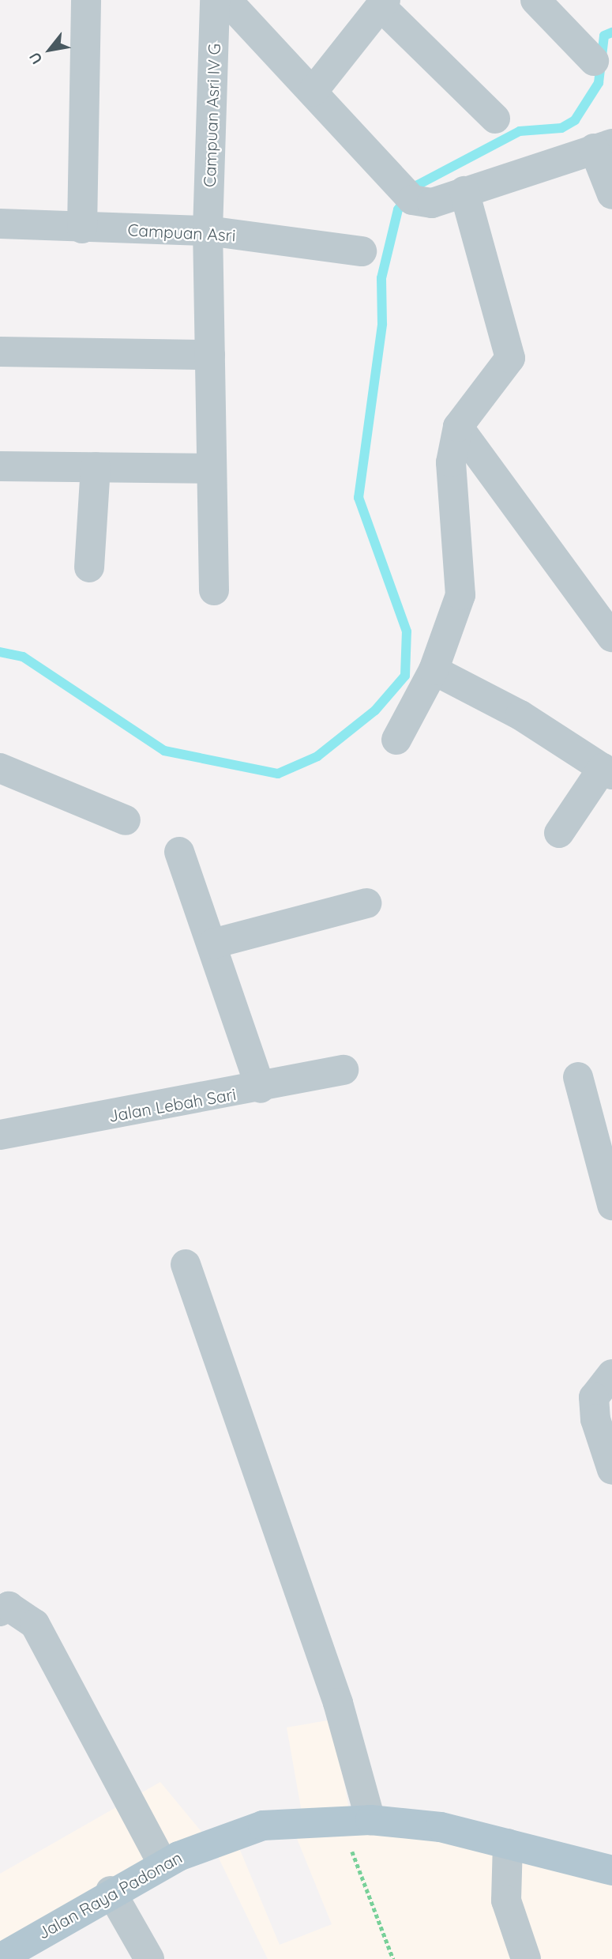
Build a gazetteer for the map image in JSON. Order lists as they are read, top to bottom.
{
  "streets": {
    "main road": ["Jalan Raya Padonan"],
    "street": ["Campuan Asri IV G", "Campuan Asri", "Jalan Lebah Sari"]
  },
  "crossings": [
    ["Campuan Asri IV G", "Campuan Asri"]
  ],
  "north": "bottom left"
}
